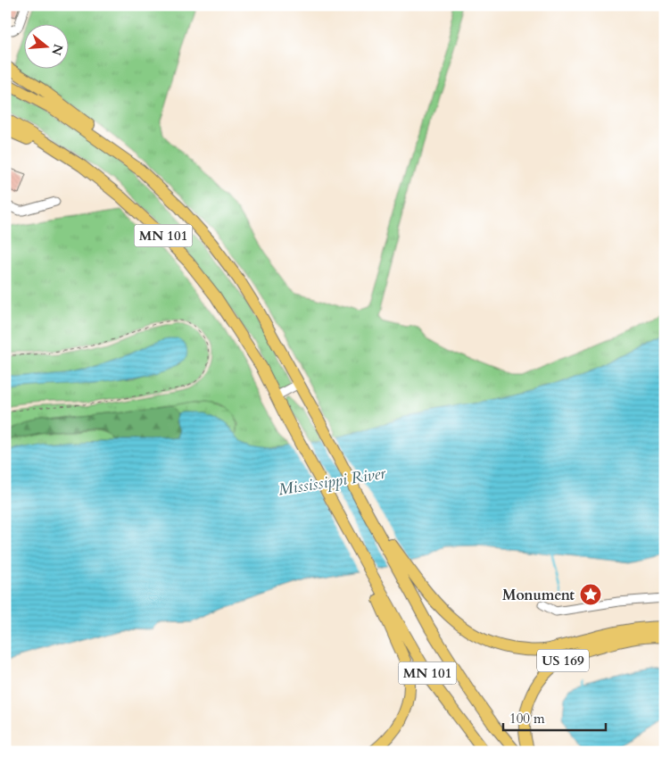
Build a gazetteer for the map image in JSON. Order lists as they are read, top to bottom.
{
  "streets": {
    "highway": ["MN 101", "US 169"]
  },
  "water": ["Mississippi River"],
  "places": {
    "place": ["Monument"]
  },
  "scale_bar": "100 m",
  "north": "right"
}
